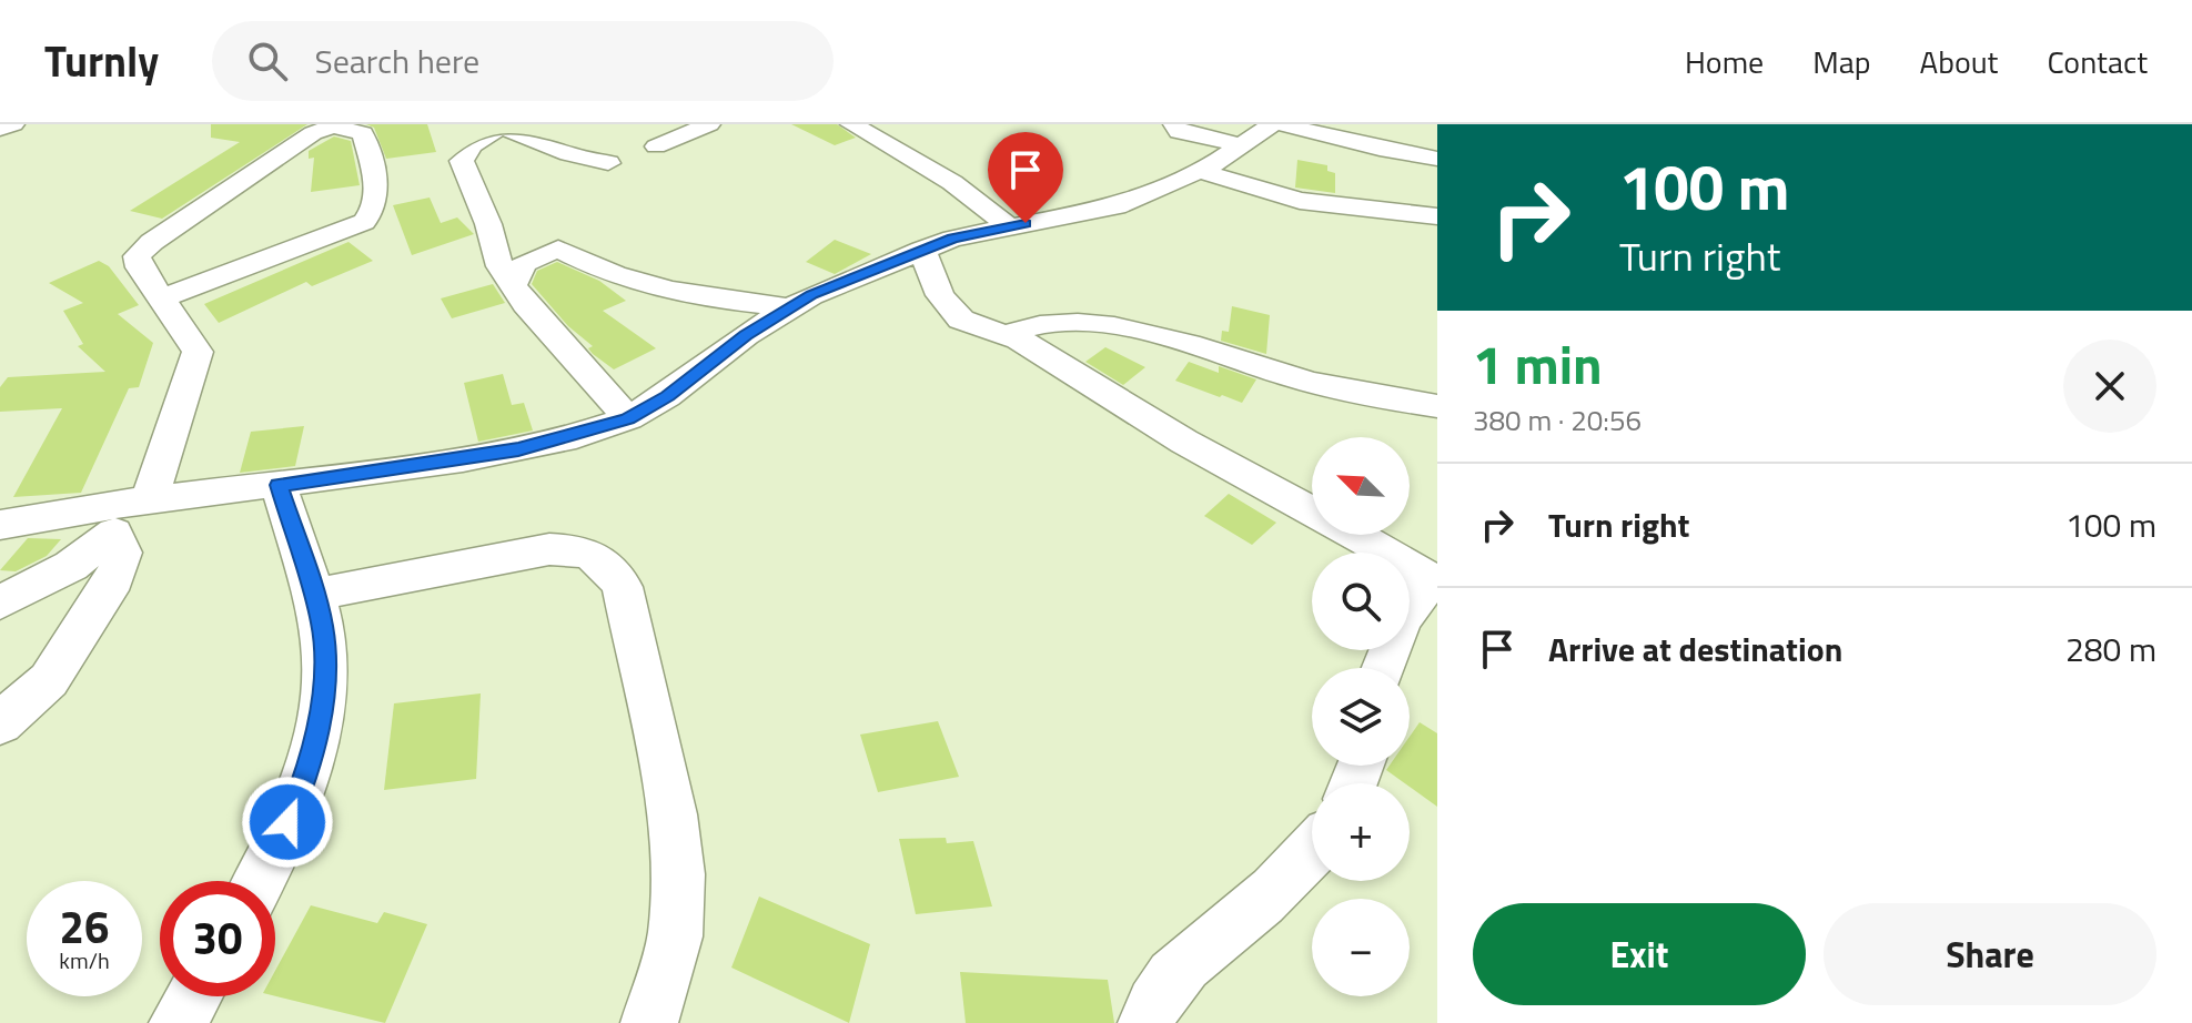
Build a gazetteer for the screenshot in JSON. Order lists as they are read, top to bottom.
{
  "north": "top left",
  "page": {
    "header": "Turnly",
    "search": "Search here",
    "nav": [
      "Home",
      "Map",
      "About",
      "Contact"
    ],
    "turn": ["100 m", "Turn right"],
    "heading": ["1 min", "380 m · 20:56"],
    "map_buttons": ["+", "−"],
    "list": [
      {
        "name": "Turn right",
        "value": "100 m"
      },
      {
        "name": "Arrive at destination",
        "value": "280 m"
      }
    ],
    "speed": "26 km/h",
    "limit": "30",
    "buttons": ["Exit", "Share"]
  }
}
